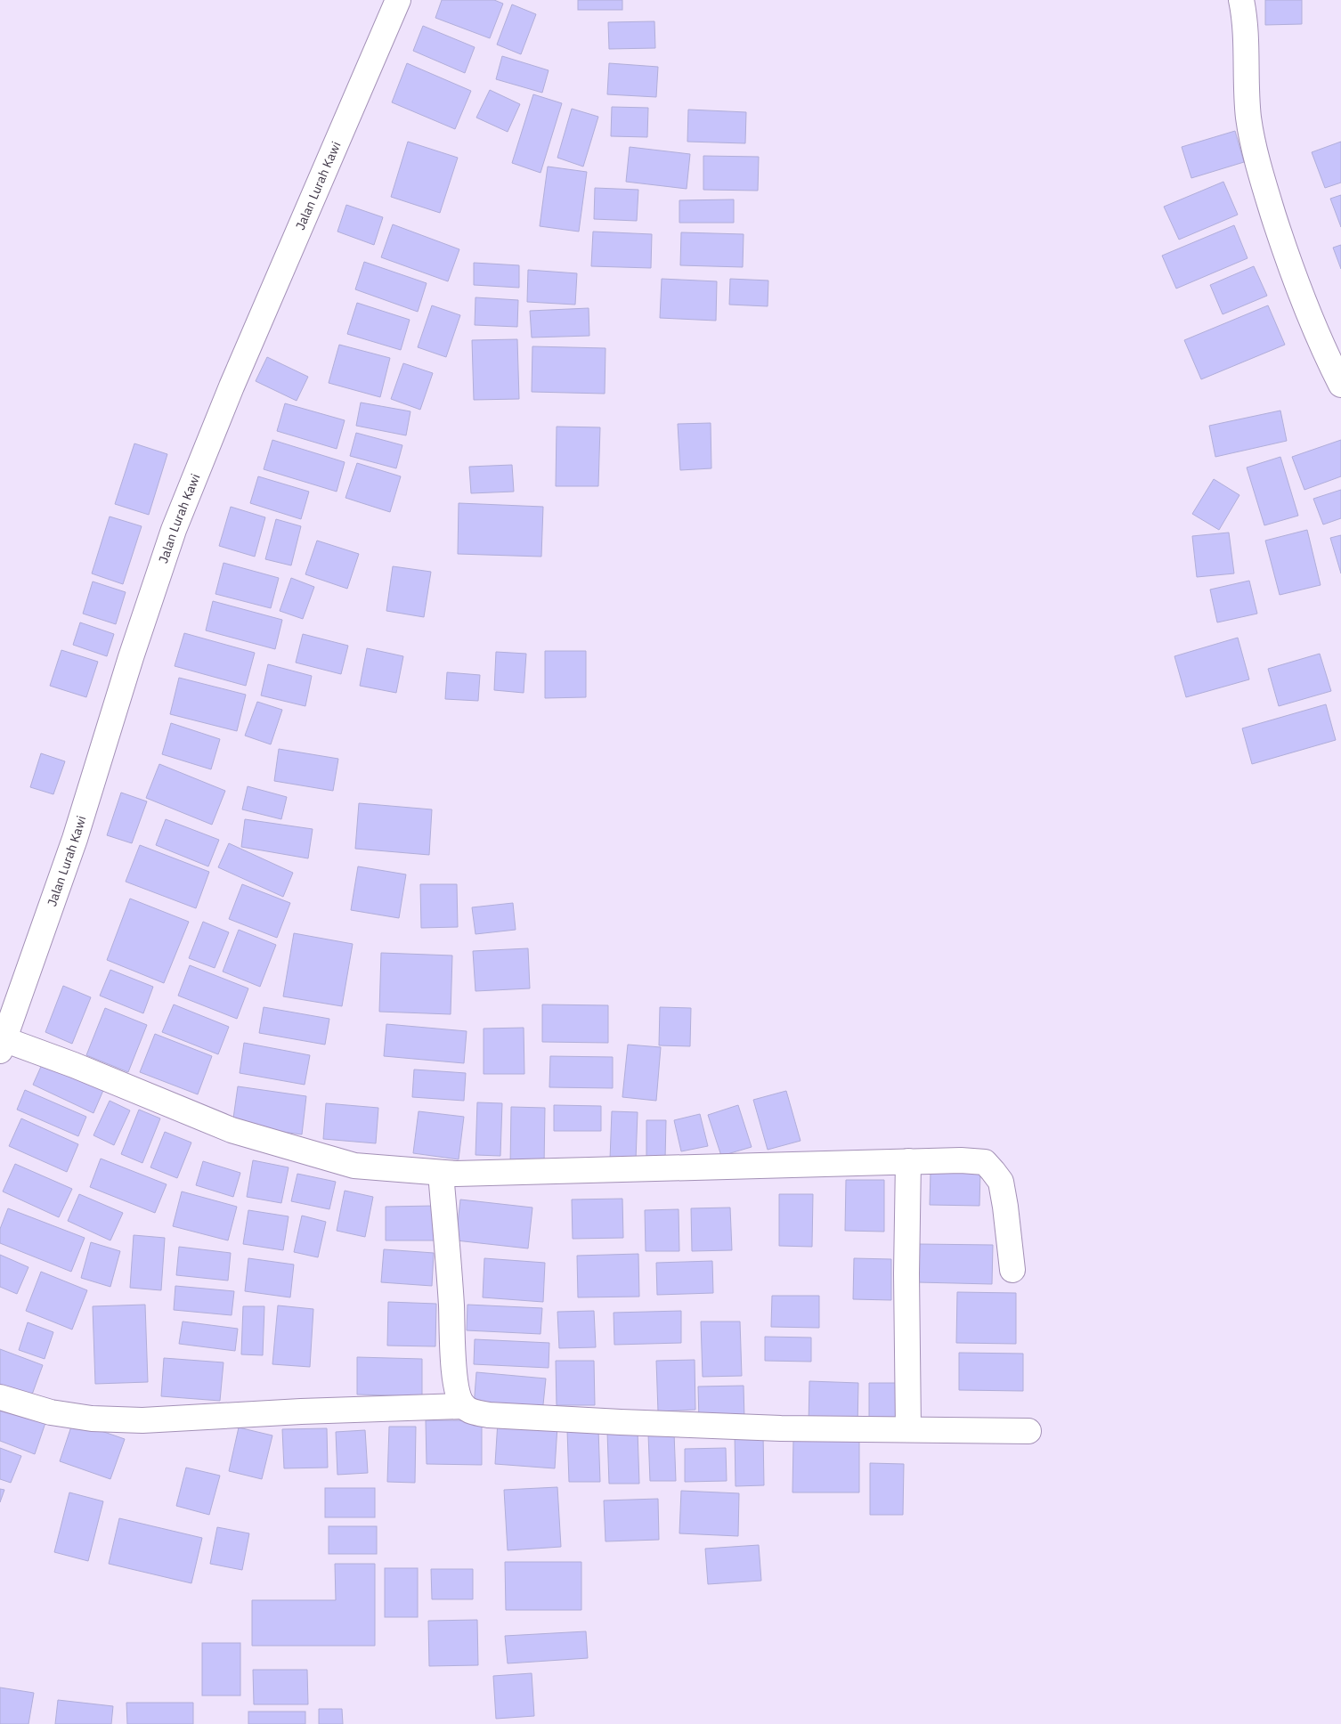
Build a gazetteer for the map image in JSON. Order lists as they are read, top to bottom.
{
  "streets": {
    "street": ["Jalan Lurah Kawi"]
  }
}
